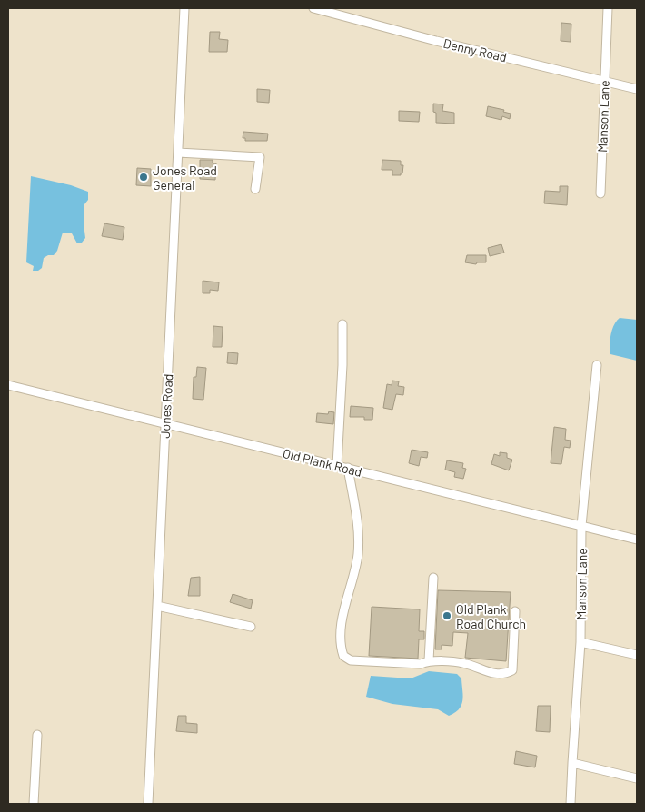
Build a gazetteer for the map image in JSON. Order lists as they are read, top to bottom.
{
  "streets": {
    "street": [
      "Denny Road",
      "Manson Lane",
      "Jones Road",
      "Old Plank Road"
    ]
  },
  "crossings": [
    ["Denny Road", "Manson Lane"],
    ["Manson Lane", "Old Plank Road"],
    ["Jones Road", "Old Plank Road"]
  ],
  "places": ["Jones Road General", "Old Plank Road Church"]
}
